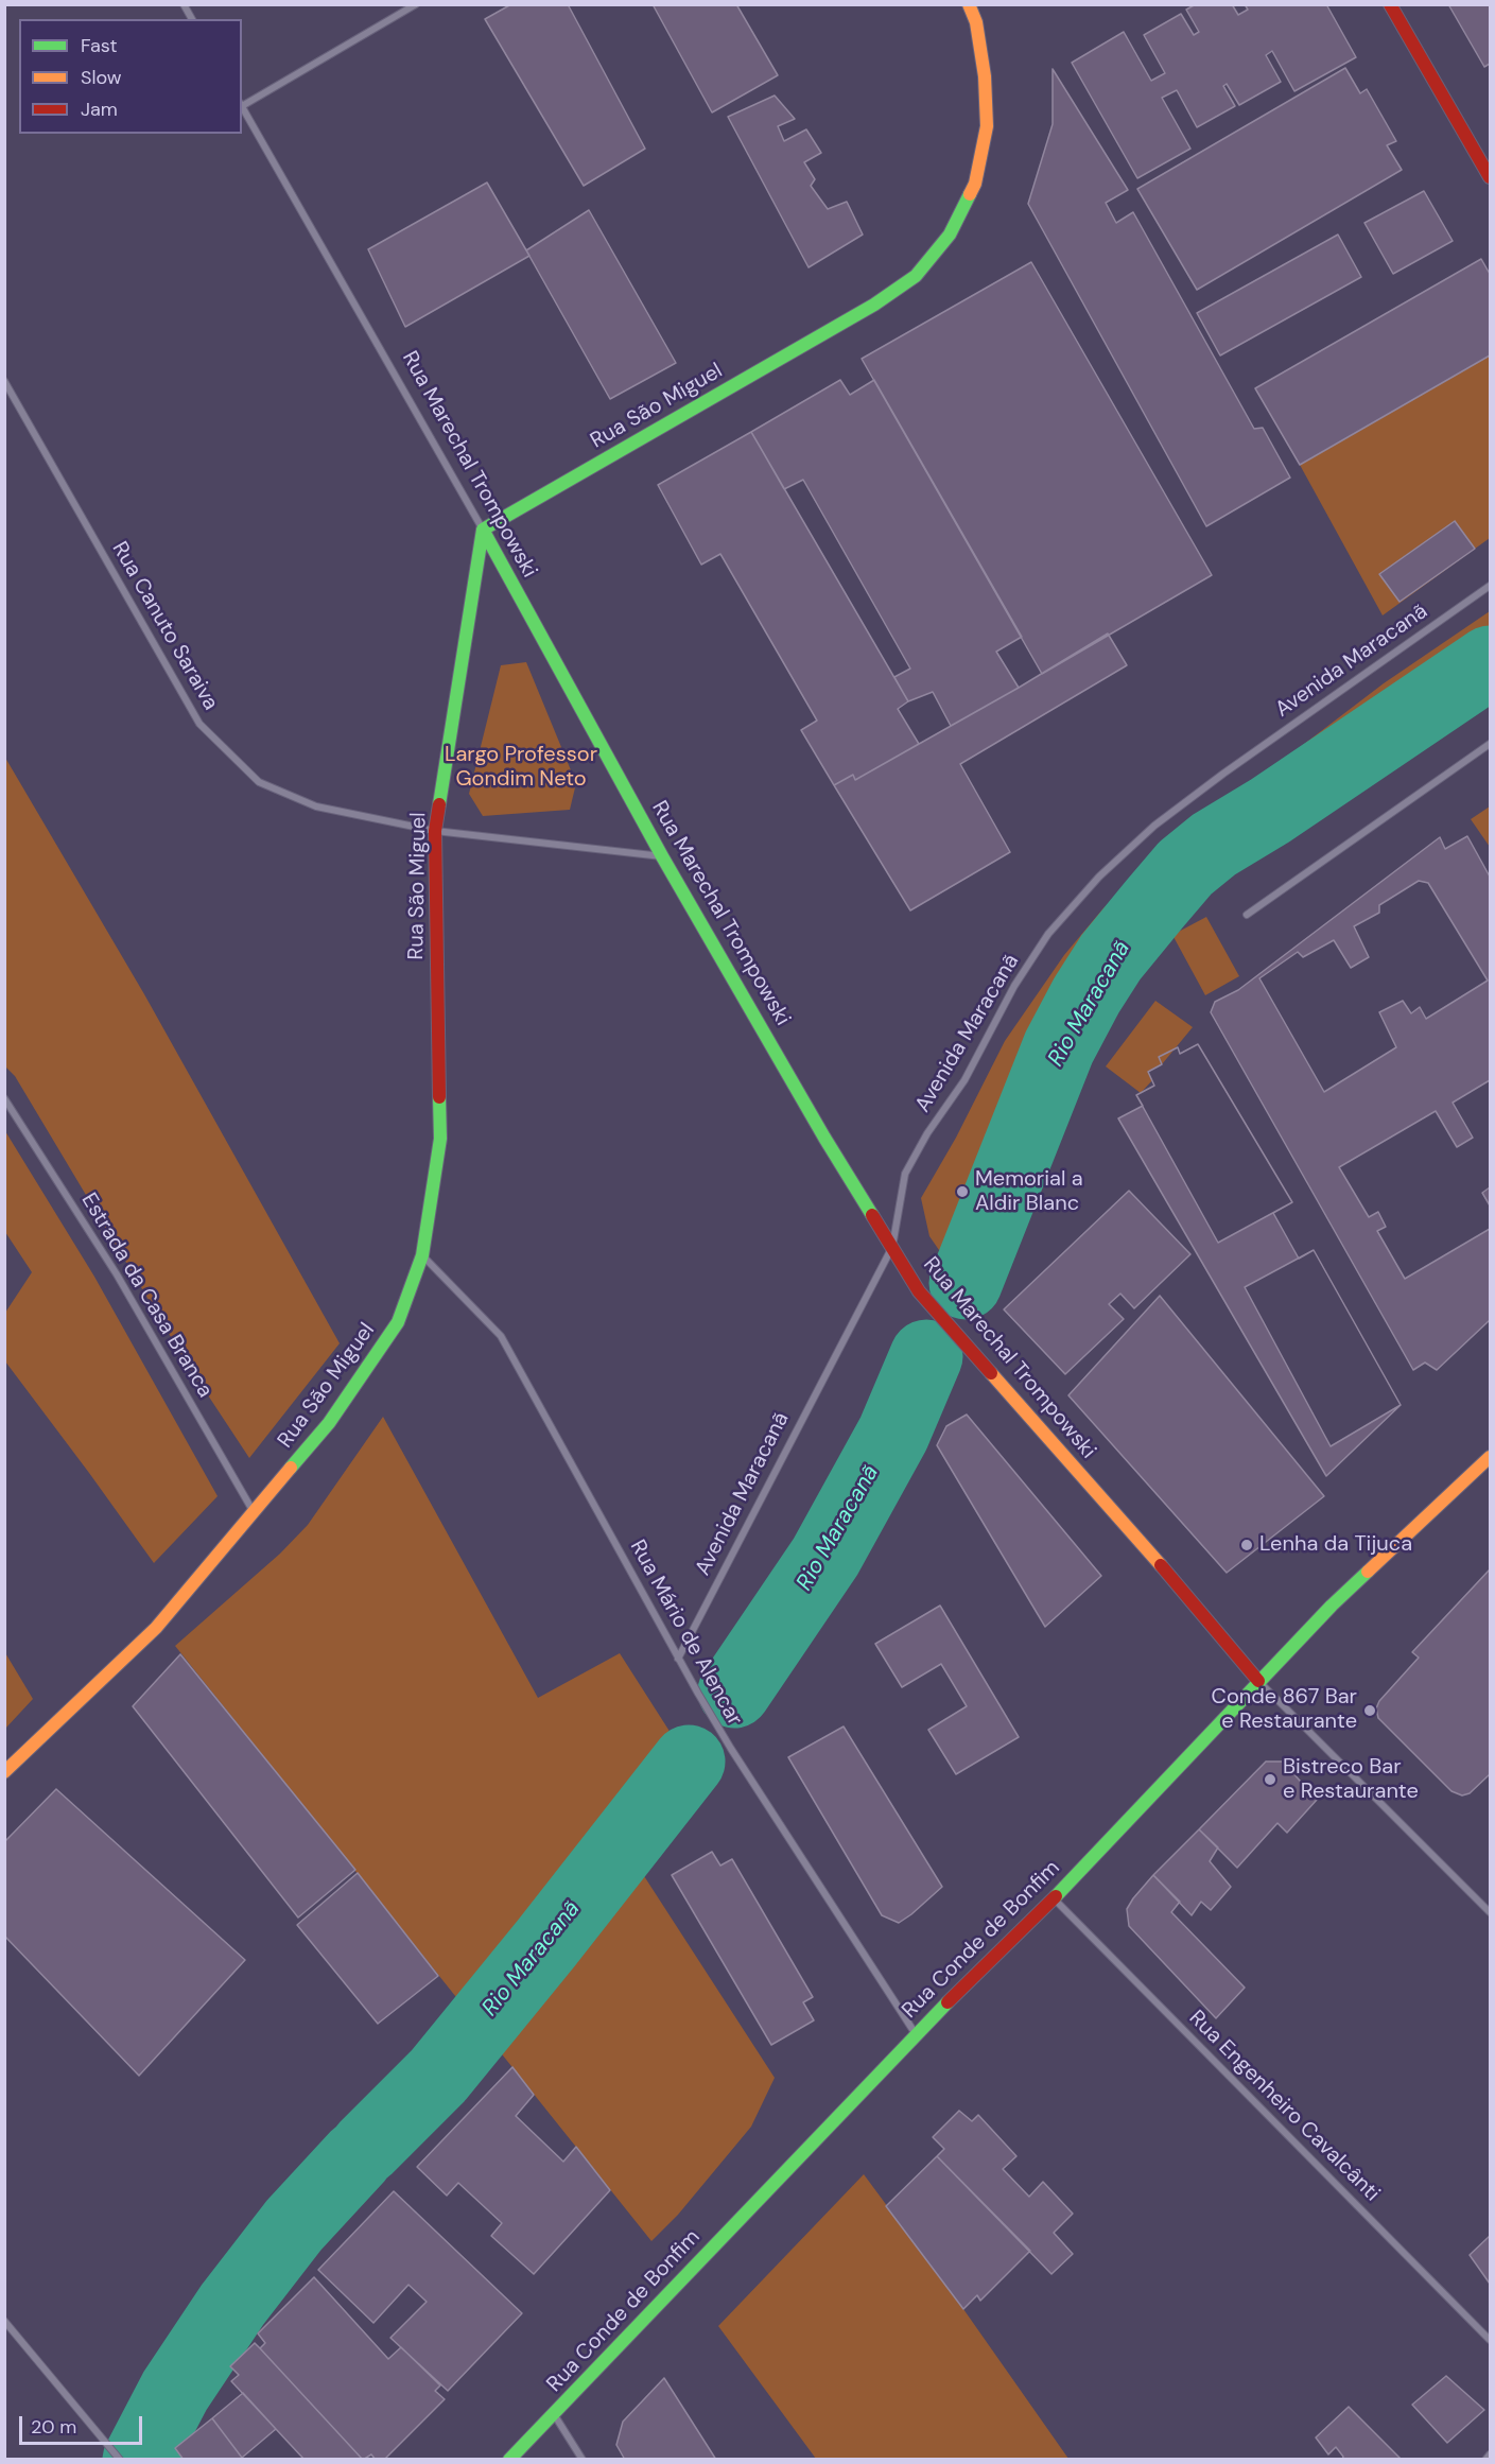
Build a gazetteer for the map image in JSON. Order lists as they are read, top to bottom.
{
  "streets": {
    "street": [
      "Rua São Miguel",
      "Rua Marechal Trompowski",
      "Rua Canuto Saraiva",
      "Avenida Maracanã",
      "Estrada da Casa Branca",
      "Rua Mário de Alencar",
      "Rua Conde de Bonfim",
      "Rua Engenheiro Cavalcânti"
    ]
  },
  "crossings": [
    ["Rua São Miguel", "Rua Marechal Trompowski"],
    ["Rua São Miguel", "Rua Canuto Saraiva"],
    ["Rua São Miguel", "Estrada da Casa Branca"],
    ["Rua São Miguel", "Rua Mário de Alencar"],
    ["Rua Marechal Trompowski", "Avenida Maracanã"],
    ["Rua Marechal Trompowski", "Rua Conde de Bonfim"],
    ["Avenida Maracanã", "Rua Mário de Alencar"],
    ["Rua Mário de Alencar", "Rua Conde de Bonfim"],
    ["Rua Conde de Bonfim", "Rua Engenheiro Cavalcânti"]
  ],
  "water": ["Rio Maracanã"],
  "parks": ["Largo Professor Gondim Neto"],
  "places": [
    "Memorial a Aldir Blanc",
    "Lenha da Tijuca",
    "Conde 867 Bar e Restaurante",
    "Bistreco Bar e Restaurante"
  ],
  "legend": ["Fast", "Slow", "Jam"],
  "scale_bar": "20 m"
}
